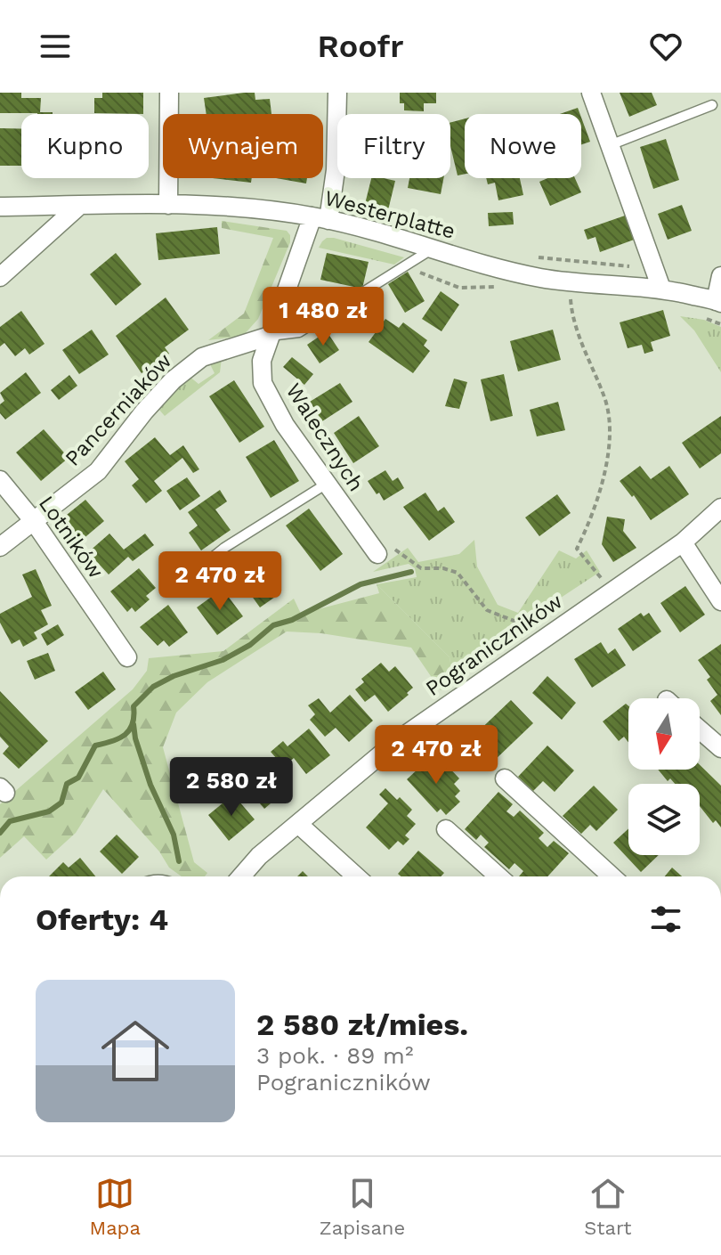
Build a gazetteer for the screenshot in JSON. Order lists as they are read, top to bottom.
{
  "streets": {
    "street": [
      "Westerplatte",
      "Pancerniaków",
      "Walecznych",
      "Lotników",
      "Pograniczników"
    ]
  },
  "crossings": [
    ["Westerplatte", "Pancerniaków"],
    ["Westerplatte", "Walecznych"],
    ["Pancerniaków", "Walecznych"],
    ["Pancerniaków", "Lotników"]
  ],
  "north": "bottom",
  "page": {
    "header": "Roofr",
    "chip": [
      "Kupno",
      "Wynajem",
      "Filtry",
      "Nowe"
    ],
    "price": [
      "1 480 zł",
      "2 470 zł",
      "2 470 zł",
      "2 580 zł"
    ],
    "heading": "Oferty: 4",
    "list": [
      {
        "name": "2 580 zł/mies.",
        "note": "3 pok. · 89 m² · Pograniczników"
      }
    ],
    "tabs": ["Mapa", "Zapisane", "Start"]
  }
}
